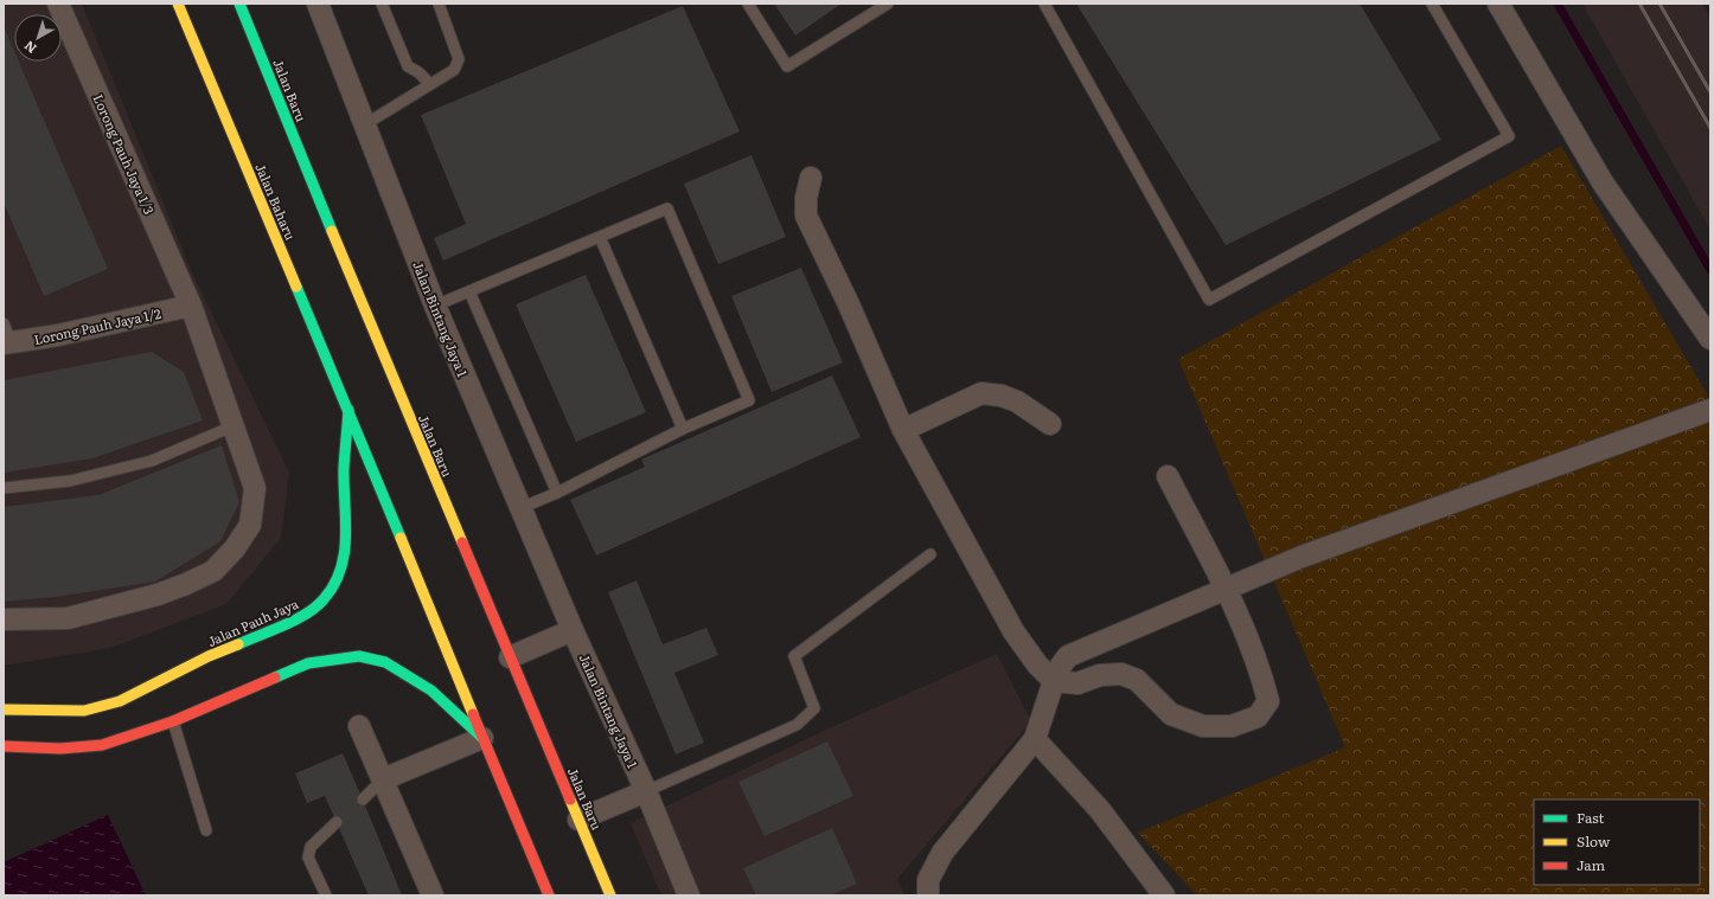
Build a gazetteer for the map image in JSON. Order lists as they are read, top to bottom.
{
  "streets": {
    "main road": ["Jalan Baru", "Jalan Baharu", "Jalan Pauh Jaya"],
    "street": ["Lorong Pauh Jaya 1/3", "Jalan Bintang Jaya 1", "Lorong Pauh Jaya 1/2"]
  },
  "crossings": [
    ["Lorong Pauh Jaya 1/3", "Lorong Pauh Jaya 1/2"],
    ["Jalan Baharu", "Jalan Pauh Jaya"]
  ],
  "legend": ["Fast", "Slow", "Jam"],
  "north": "bottom left"
}
